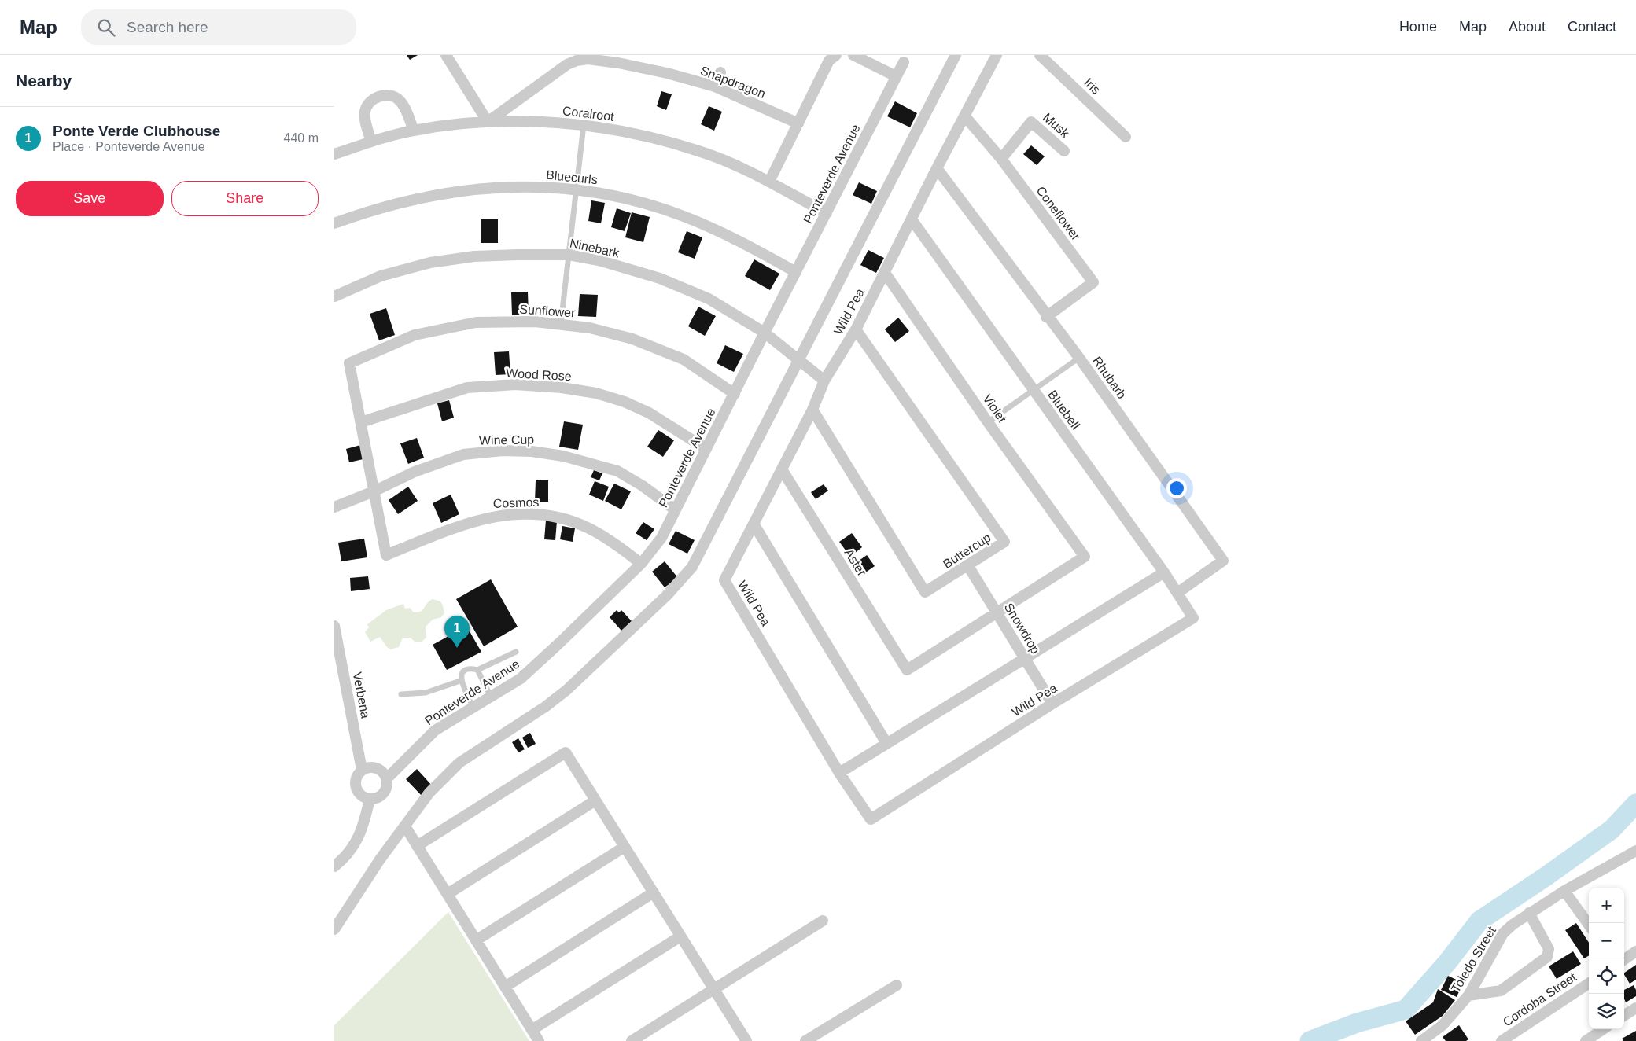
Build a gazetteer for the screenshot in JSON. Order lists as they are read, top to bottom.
{
  "streets": {
    "street": [
      "Snapdragon",
      "Iris",
      "Coralroot",
      "Musk",
      "Ponteverde Avenue",
      "Bluecurls",
      "Coneflower",
      "Ninebark",
      "Sunflower",
      "Wild Pea",
      "Wood Rose",
      "Rhubarb",
      "Violet",
      "Bluebell",
      "Wine Cup",
      "Cosmos",
      "Buttercup",
      "Aster",
      "Snowdrop",
      "Verbena",
      "Toledo Street",
      "Cordoba Street"
    ]
  },
  "crossings": [
    ["Snapdragon", "Coralroot"],
    ["Coralroot", "Ponteverde Avenue"],
    ["Musk", "Coneflower"],
    ["Ponteverde Avenue", "Bluecurls"],
    ["Ponteverde Avenue", "Ninebark"],
    ["Ponteverde Avenue", "Sunflower"],
    ["Ponteverde Avenue", "Wood Rose"],
    ["Ponteverde Avenue", "Wine Cup"],
    ["Ponteverde Avenue", "Cosmos"],
    ["Ponteverde Avenue", "Verbena"],
    ["Coneflower", "Wild Pea"],
    ["Coneflower", "Rhubarb"],
    ["Ninebark", "Wild Pea"],
    ["Sunflower", "Wood Rose"],
    ["Wild Pea", "Rhubarb"],
    ["Wild Pea", "Violet"],
    ["Wild Pea", "Bluebell"],
    ["Wild Pea", "Buttercup"],
    ["Wild Pea", "Aster"],
    ["Wild Pea", "Snowdrop"],
    ["Rhubarb", "Bluebell"],
    ["Violet", "Aster"],
    ["Violet", "Snowdrop"],
    ["Wine Cup", "Cosmos"],
    ["Buttercup", "Snowdrop"],
    ["Aster", "Snowdrop"]
  ],
  "page": {
    "header": "Map",
    "search": "Search here",
    "nav": [
      "Home",
      "Map",
      "About",
      "Contact"
    ],
    "heading": "Nearby",
    "list": [
      {
        "mark": "1",
        "name": "Ponte Verde Clubhouse",
        "note": "Place · Ponteverde Avenue",
        "value": "440 m"
      }
    ],
    "buttons": ["Save", "Share"],
    "pins": "1",
    "map_buttons": ["+", "−"]
  }
}
